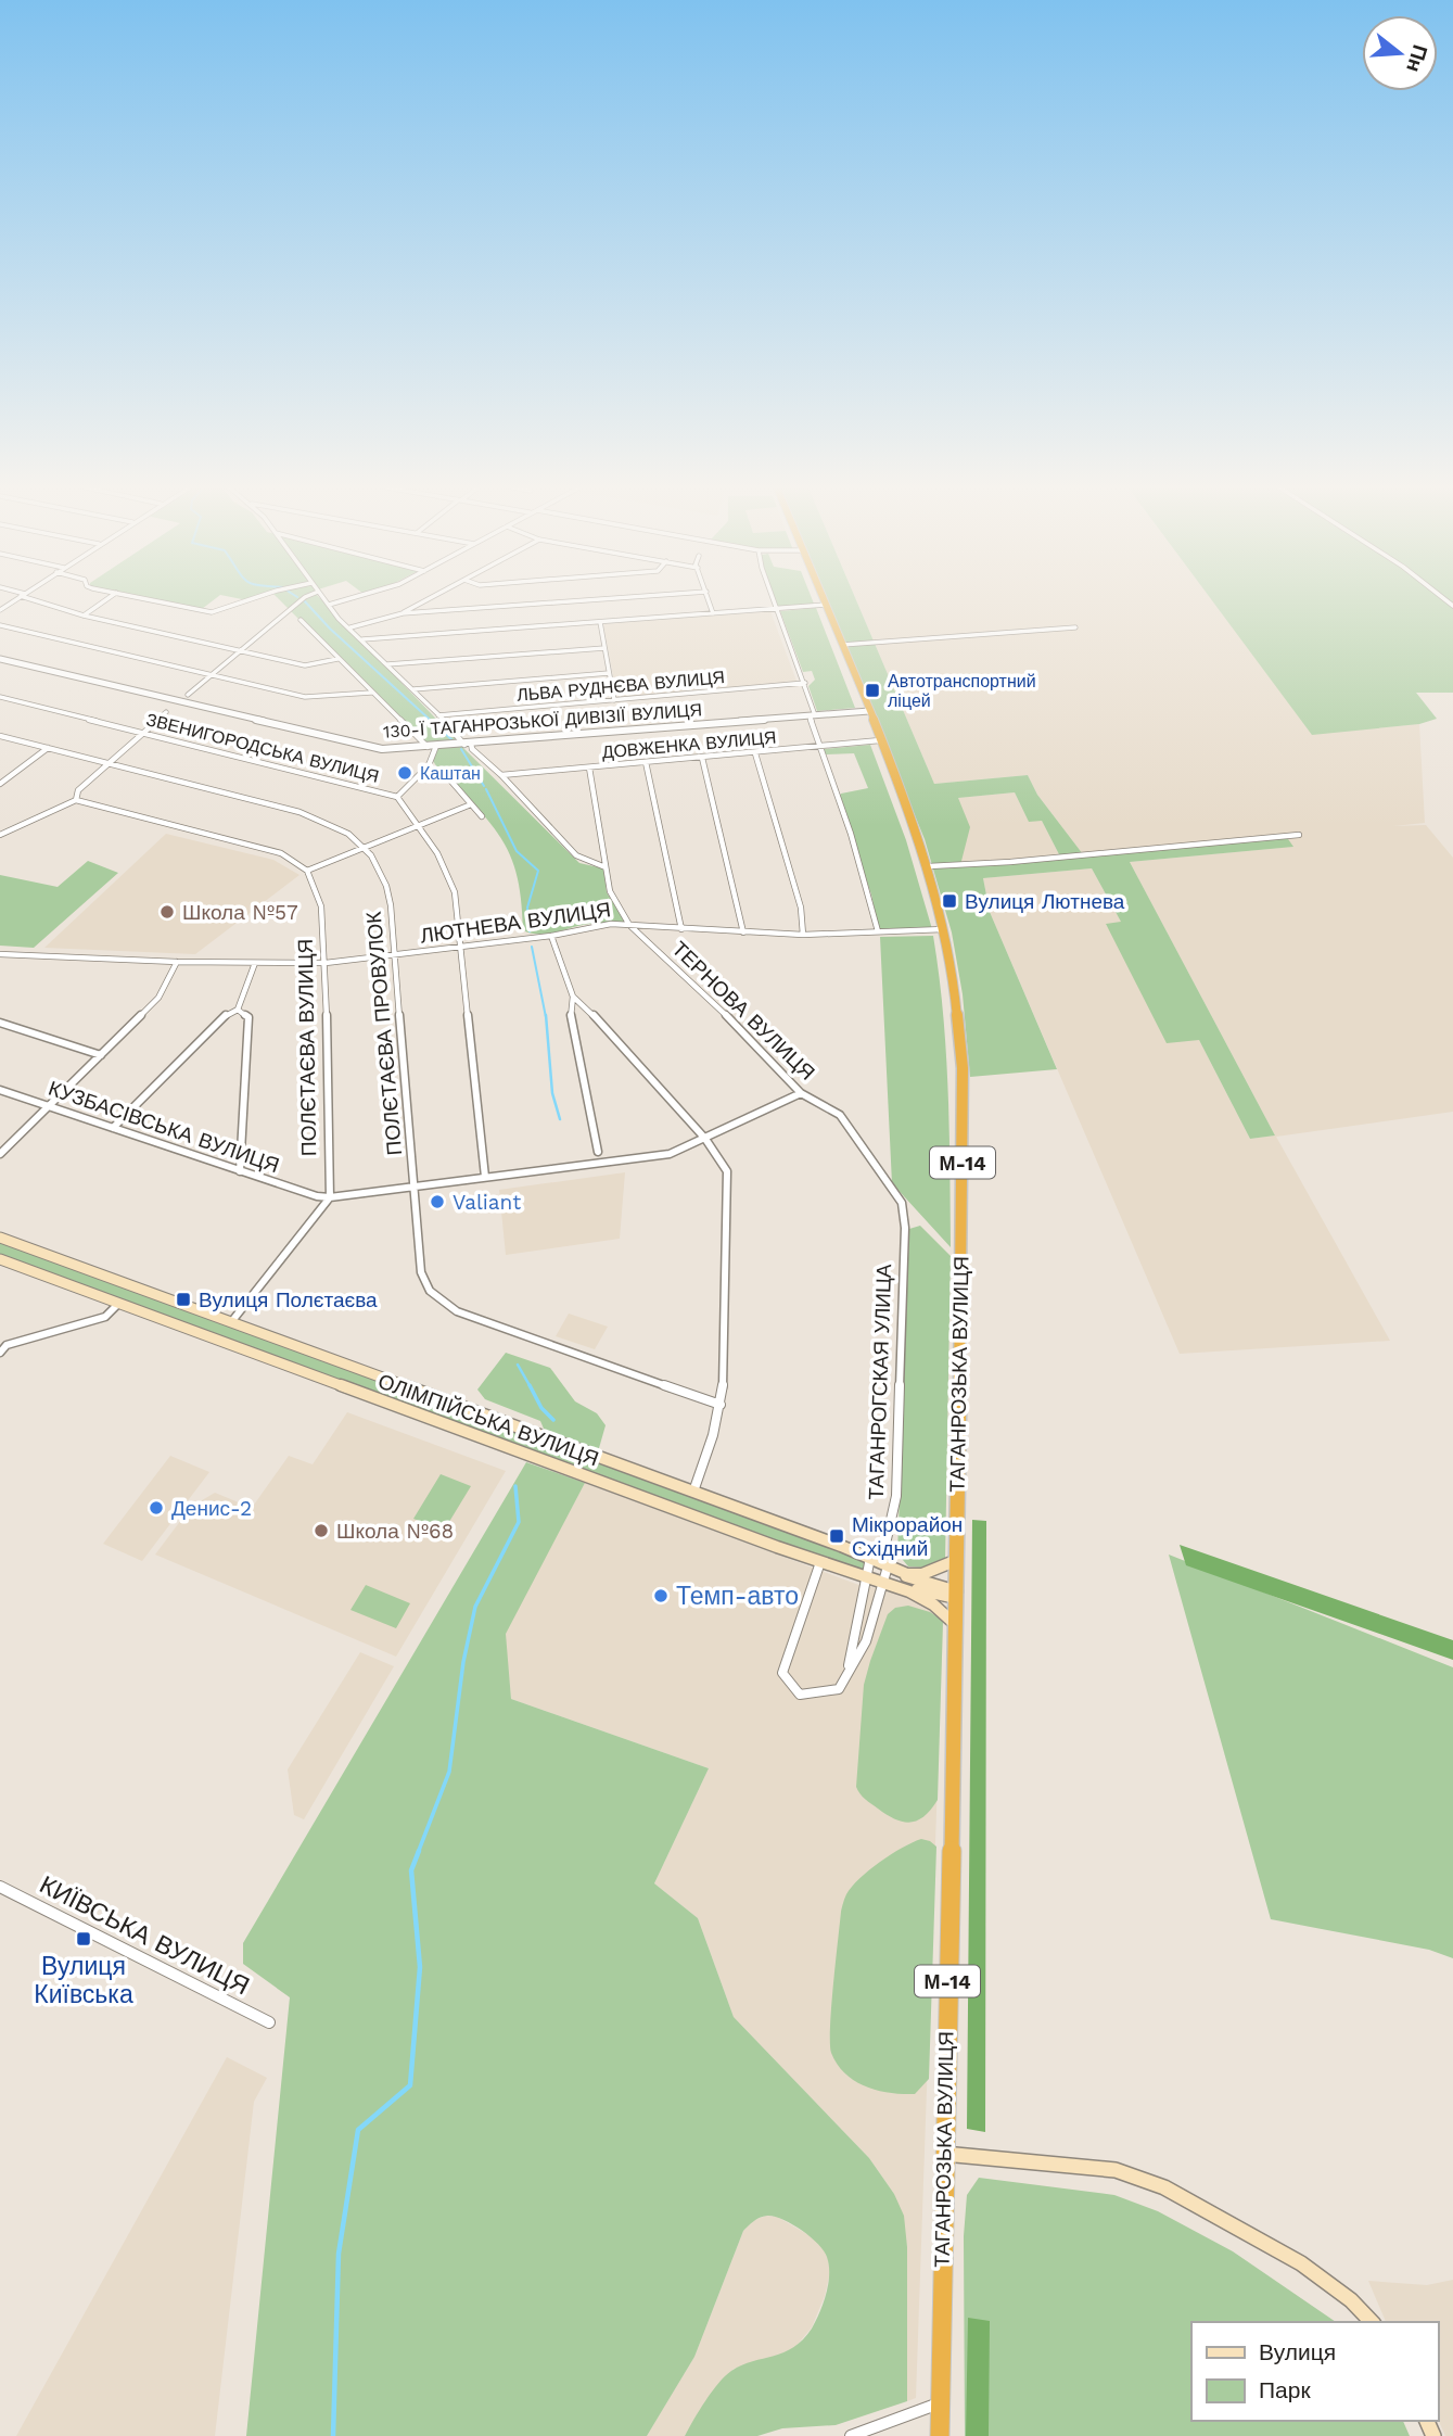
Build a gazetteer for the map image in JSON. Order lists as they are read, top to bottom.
{
  "streets": {
    "highway": ["М-14", "ТАГАНРОЗЬКА ВУЛИЦЯ"],
    "main road": ["ТАГАНРОГСКАЯ УЛИЦА", "ОЛІМПІЙСЬКА ВУЛИЦЯ"],
    "street": [
      "ЛЬВА РУДНЄВА ВУЛИЦЯ",
      "130-Ї ТАГАНРОЗЬКОЇ ДИВІЗІЇ ВУЛИЦЯ",
      "ДОВЖЕНКА ВУЛИЦЯ",
      "ЗВЕНИГОРОДСЬКА ВУЛИЦЯ",
      "ЛЮТНЕВА ВУЛИЦЯ",
      "ТЕРНОВА ВУЛИЦЯ",
      "ПОЛЄТАЄВА ПРОВУЛОК",
      "ПОЛЄТАЄВА ВУЛИЦЯ",
      "КУЗБАСІВСЬКА ВУЛИЦЯ",
      "КИЇВСЬКА ВУЛИЦЯ"
    ]
  },
  "crossings": [
    ["130-Ї ТАГАНРОЗЬКОЇ ДИВІЗІЇ ВУЛИЦЯ", "ТАГАНРОЗЬКА ВУЛИЦЯ"],
    ["ДОВЖЕНКА ВУЛИЦЯ", "ТЕРНОВА ВУЛИЦЯ"],
    ["ДОВЖЕНКА ВУЛИЦЯ", "ТАГАНРОЗЬКА ВУЛИЦЯ"],
    ["ЗВЕНИГОРОДСЬКА ВУЛИЦЯ", "ЛЮТНЕВА ВУЛИЦЯ"],
    ["ЗВЕНИГОРОДСЬКА ВУЛИЦЯ", "КУЗБАСІВСЬКА ВУЛИЦЯ"],
    ["ЛЮТНЕВА ВУЛИЦЯ", "ТЕРНОВА ВУЛИЦЯ"],
    ["ЛЮТНЕВА ВУЛИЦЯ", "ПОЛЄТАЄВА ПРОВУЛОК"],
    ["ЛЮТНЕВА ВУЛИЦЯ", "ПОЛЄТАЄВА ВУЛИЦЯ"],
    ["ЛЮТНЕВА ВУЛИЦЯ", "ТАГАНРОЗЬКА ВУЛИЦЯ"],
    ["ТЕРНОВА ВУЛИЦЯ", "КУЗБАСІВСЬКА ВУЛИЦЯ"],
    ["ТЕРНОВА ВУЛИЦЯ", "ТАГАНРОГСКАЯ УЛИЦА"],
    ["ПОЛЄТАЄВА ПРОВУЛОК", "КУЗБАСІВСЬКА ВУЛИЦЯ"],
    ["ПОЛЄТАЄВА ВУЛИЦЯ", "КУЗБАСІВСЬКА ВУЛИЦЯ"],
    ["ТАГАНРОЗЬКА ВУЛИЦЯ", "ОЛІМПІЙСЬКА ВУЛИЦЯ"],
    ["ТАГАНРОГСКАЯ УЛИЦА", "ОЛІМПІЙСЬКА ВУЛИЦЯ"]
  ],
  "places": {
    "transit": [
      "Автотранспортний ліцей",
      "Вулиця Лютнева",
      "Вулиця Полєтаєва",
      "Мікрорайон Східний",
      "Вулиця Київська"
    ],
    "other": [
      "Каштан",
      "Школа №57",
      "Valiant",
      "Денис-2",
      "Школа №68",
      "Темп-авто"
    ]
  },
  "legend": ["Вулиця", "Парк"],
  "north": "right"
}
